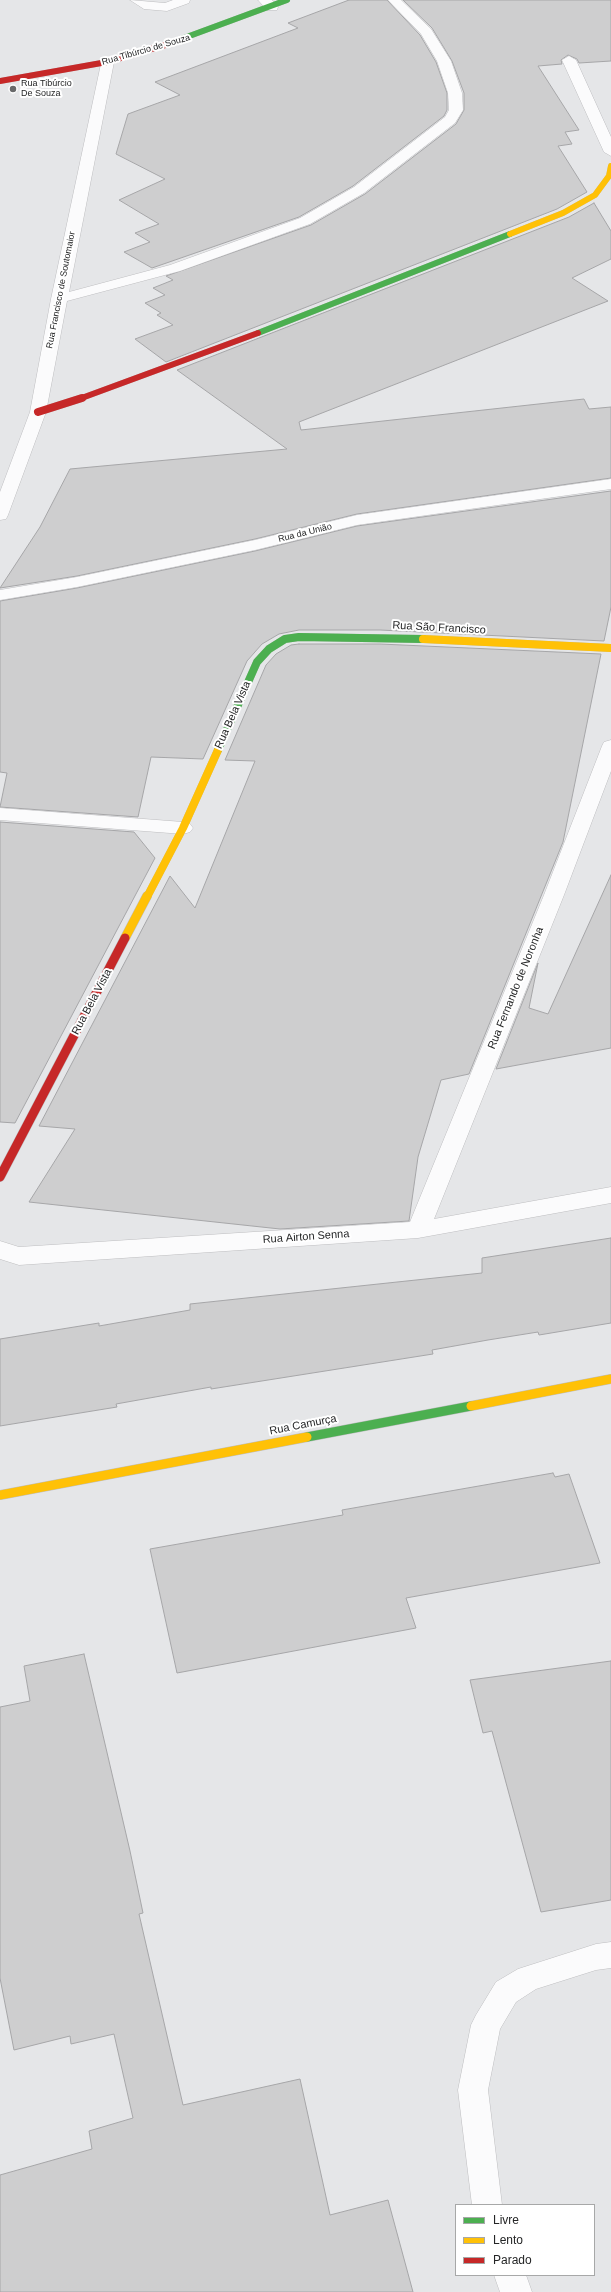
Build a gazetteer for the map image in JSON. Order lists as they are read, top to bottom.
{
  "streets": {
    "street": [
      "Rua Tibúrcio de Souza",
      "Rua Francisco de Soutomaior",
      "Rua da União",
      "Rua São Francisco",
      "Rua Bela Vista",
      "Rua Fernando de Noronha",
      "Rua Airton Senna",
      "Rua Camurça"
    ]
  },
  "crossings": [
    ["Rua Tibúrcio de Souza", "Rua Francisco de Soutomaior"],
    ["Rua São Francisco", "Rua Bela Vista"],
    ["Rua Fernando de Noronha", "Rua Airton Senna"]
  ],
  "places": ["Rua Tibúrcio De Souza"],
  "legend": ["Livre", "Lento", "Parado"]
}
